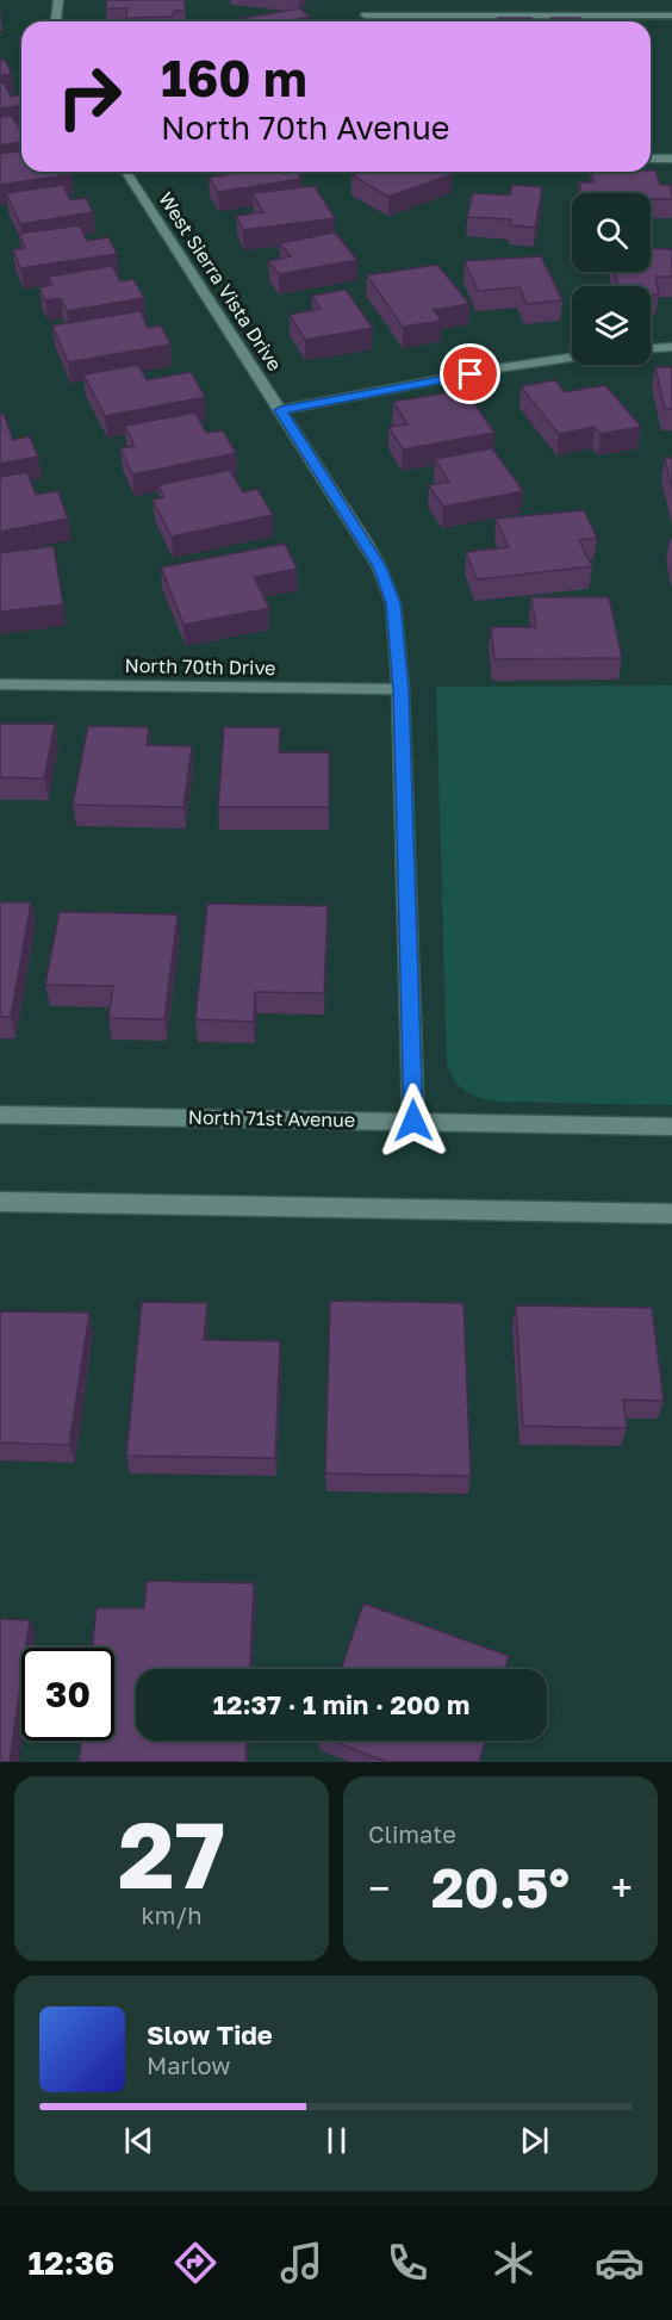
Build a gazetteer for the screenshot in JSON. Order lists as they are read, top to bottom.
{
  "streets": {
    "street": ["West Sierra Vista Drive", "North 70th Drive", "North 71st Avenue"]
  },
  "crossings": [
    ["West Sierra Vista Drive", "North 70th Drive"],
    ["West Sierra Vista Drive", "North 71st Avenue"]
  ],
  "page": {
    "turn": ["160 m", "North 70th Avenue"],
    "limit": "30",
    "trip": "12:37 · 1 min · 200 m",
    "tile": [
      ["27", "km/h"],
      "Climate"
    ],
    "heat": ["−", "20.5°", "+"],
    "song": ["Slow Tide", "Marlow"],
    "tabs": "12:36"
  }
}
